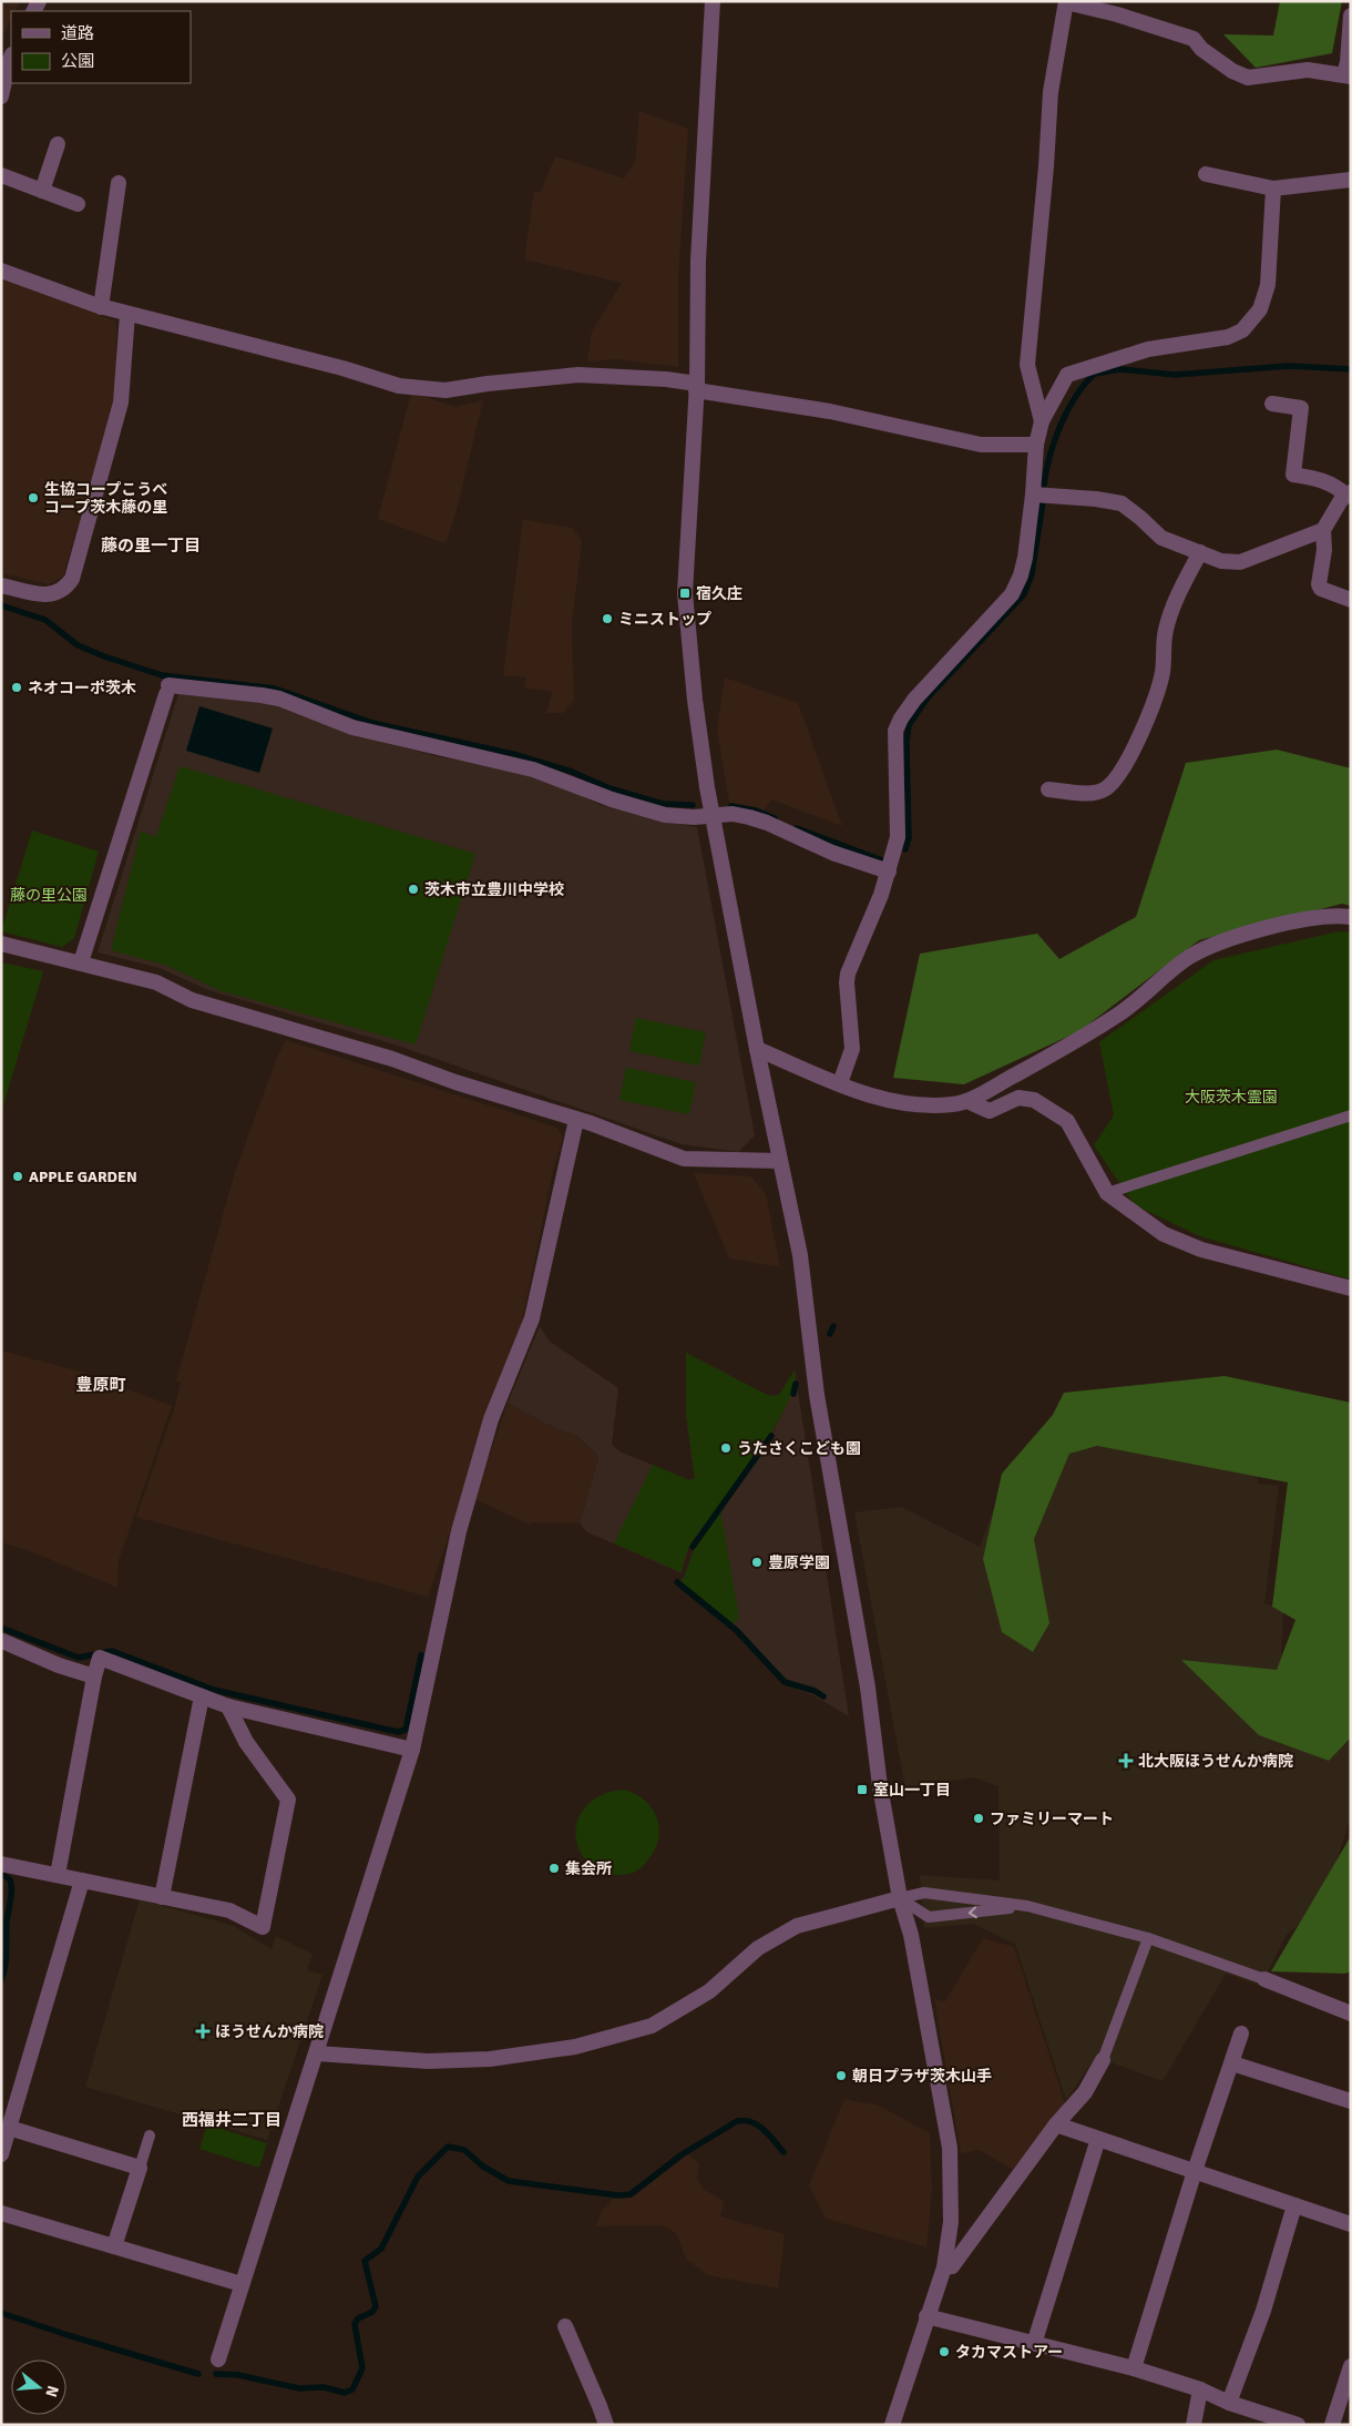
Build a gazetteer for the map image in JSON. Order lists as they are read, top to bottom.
{
  "districts": ["藤の里一丁目", "豊原町", "西福井二丁目"],
  "parks": ["藤の里公園", "大阪茨木霊園"],
  "places": {
    "other": [
      "生協コープこうべ コープ茨木藤の里",
      "ミニストップ",
      "ネオコーポ茨木",
      "茨木市立豊川中学校",
      "APPLE GARDEN",
      "うたさくこども園",
      "豊原学園",
      "ファミリーマート",
      "集会所",
      "朝日プラザ茨木山手",
      "タカマストアー"
    ],
    "transit": ["宿久庄", "室山一丁目"],
    "health": ["北大阪ほうせんか病院", "ほうせんか病院"]
  },
  "legend": ["道路", "公園"],
  "north": "right"
}
